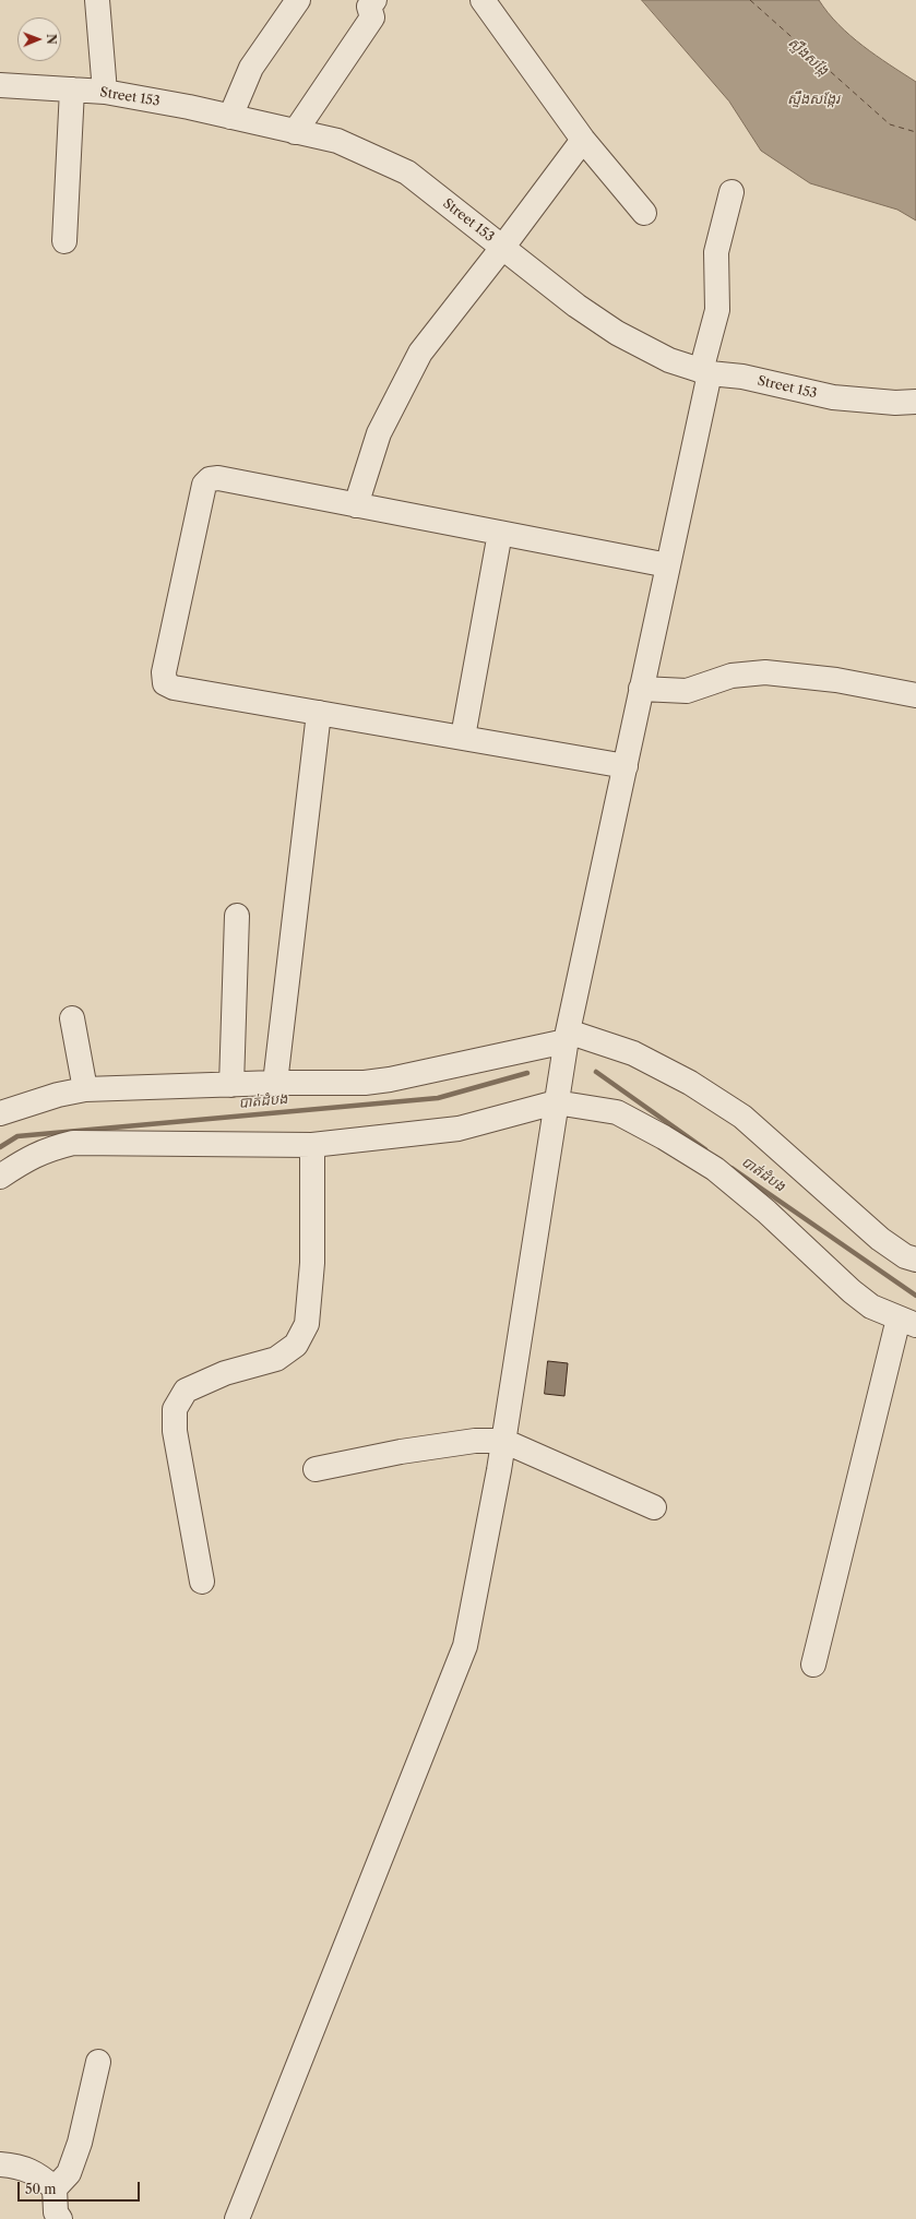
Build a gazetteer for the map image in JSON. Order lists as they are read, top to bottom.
{
  "streets": {
    "street": ["Street 153"]
  },
  "water": ["ស្ទឹងសង្កែ", "ស្ទឹងសង្កែរ", "បាត់ដំបង"],
  "scale_bar": "50 m",
  "north": "right"
}
